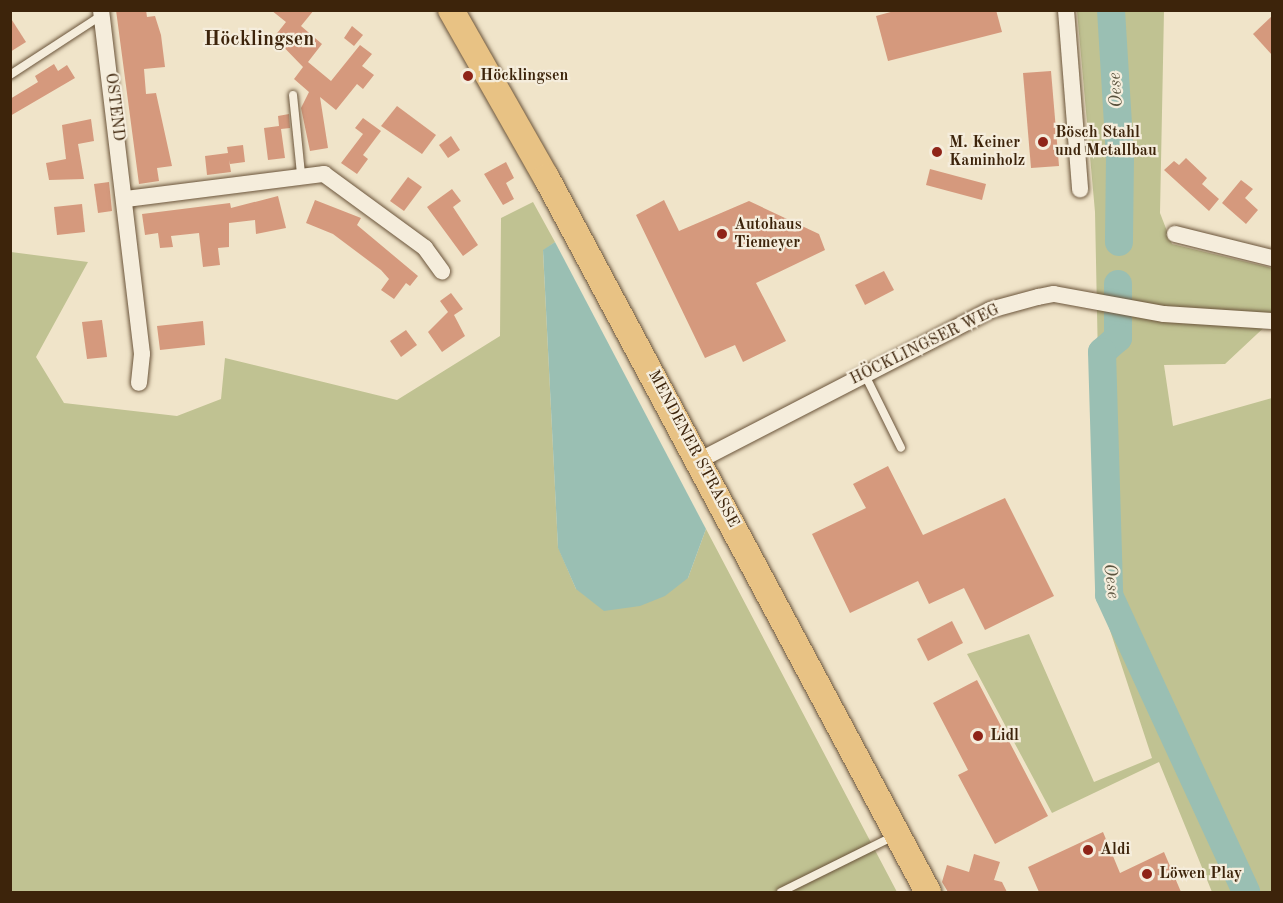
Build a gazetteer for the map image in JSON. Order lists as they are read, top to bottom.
{
  "streets": {
    "main road": ["MENDENER STRASSE"],
    "street": ["OSTEND", "HÖCKLINGSER WEG"]
  },
  "crossings": [
    ["HÖCKLINGSER WEG", "MENDENER STRASSE"]
  ],
  "districts": ["Höcklingsen"],
  "water": ["Oese"],
  "places": [
    "Höcklingsen",
    "Bösch Stahl und Metallbau",
    "M. Keiner Kaminholz",
    "Autohaus Tiemeyer",
    "Lidl",
    "Aldi",
    "Löwen Play"
  ]
}
